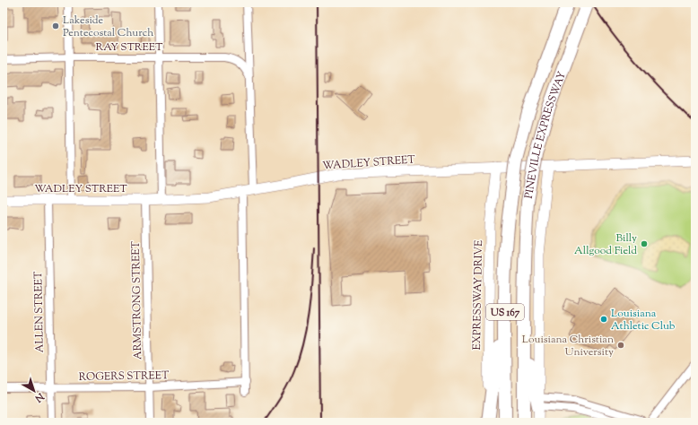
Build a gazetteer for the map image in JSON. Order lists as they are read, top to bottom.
{
  "streets": {
    "highway": ["PINEVILLE EXPRESSWAY", "US 167"],
    "main road": ["WADLEY STREET", "EXPRESSWAY DRIVE"],
    "street": [
      "RAY STREET",
      "ARMSTRONG STREET",
      "ALLEN STREET",
      "ROGERS STREET"
    ]
  },
  "crossings": [
    ["WADLEY STREET", "EXPRESSWAY DRIVE"],
    ["WADLEY STREET", "ARMSTRONG STREET"],
    ["WADLEY STREET", "ALLEN STREET"],
    ["ARMSTRONG STREET", "ROGERS STREET"],
    ["ALLEN STREET", "ROGERS STREET"]
  ],
  "places": [
    "Lakeside Pentecostal Church",
    "Billy Allgood Field",
    "Louisiana Athletic Club",
    "Louisiana Christian University"
  ],
  "north": "bottom right"
}
